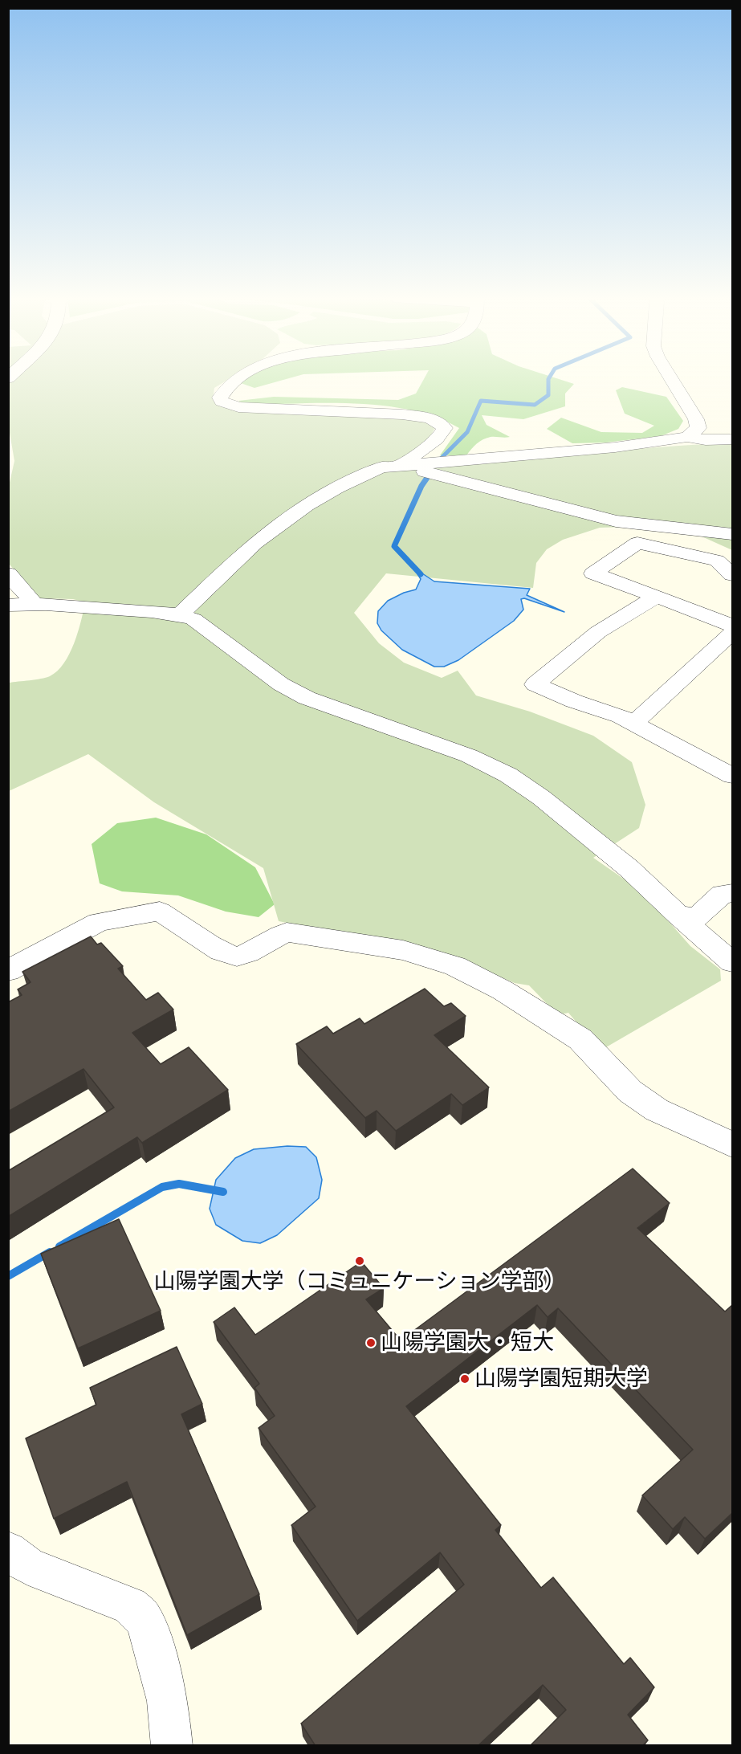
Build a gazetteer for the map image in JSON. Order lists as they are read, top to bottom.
{
  "places": ["山陽学園大学（コミュニケーション学部）", "山陽学園大・短大", "山陽学園短期大学"]
}
